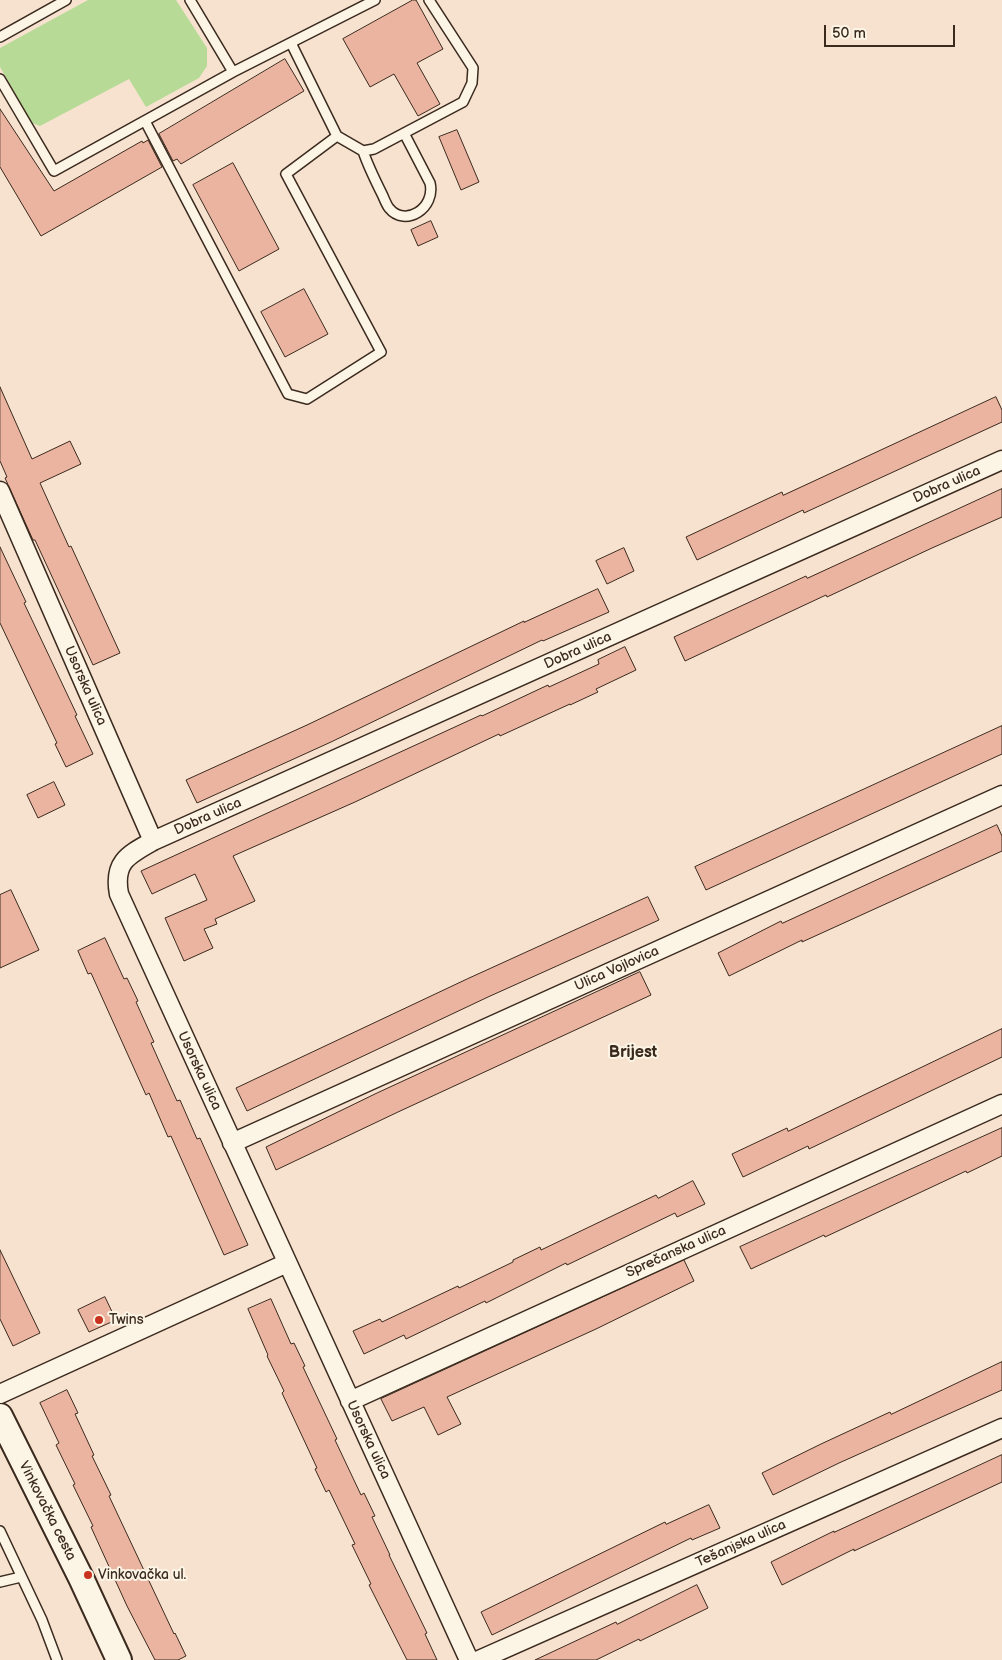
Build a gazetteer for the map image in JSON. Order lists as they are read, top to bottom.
{
  "streets": {
    "main road": ["Vinkovačka cesta"],
    "street": [
      "Dobra ulica",
      "Usorska ulica",
      "Ulica Vojlovica",
      "Sprečanska ulica",
      "Tešanjska ulica"
    ]
  },
  "crossings": [
    ["Dobra ulica", "Usorska ulica"],
    ["Usorska ulica", "Ulica Vojlovica"],
    ["Usorska ulica", "Sprečanska ulica"]
  ],
  "districts": ["Brijest"],
  "places": ["Twins", "Vinkovačka ul."],
  "scale_bar": "50 m"
}
